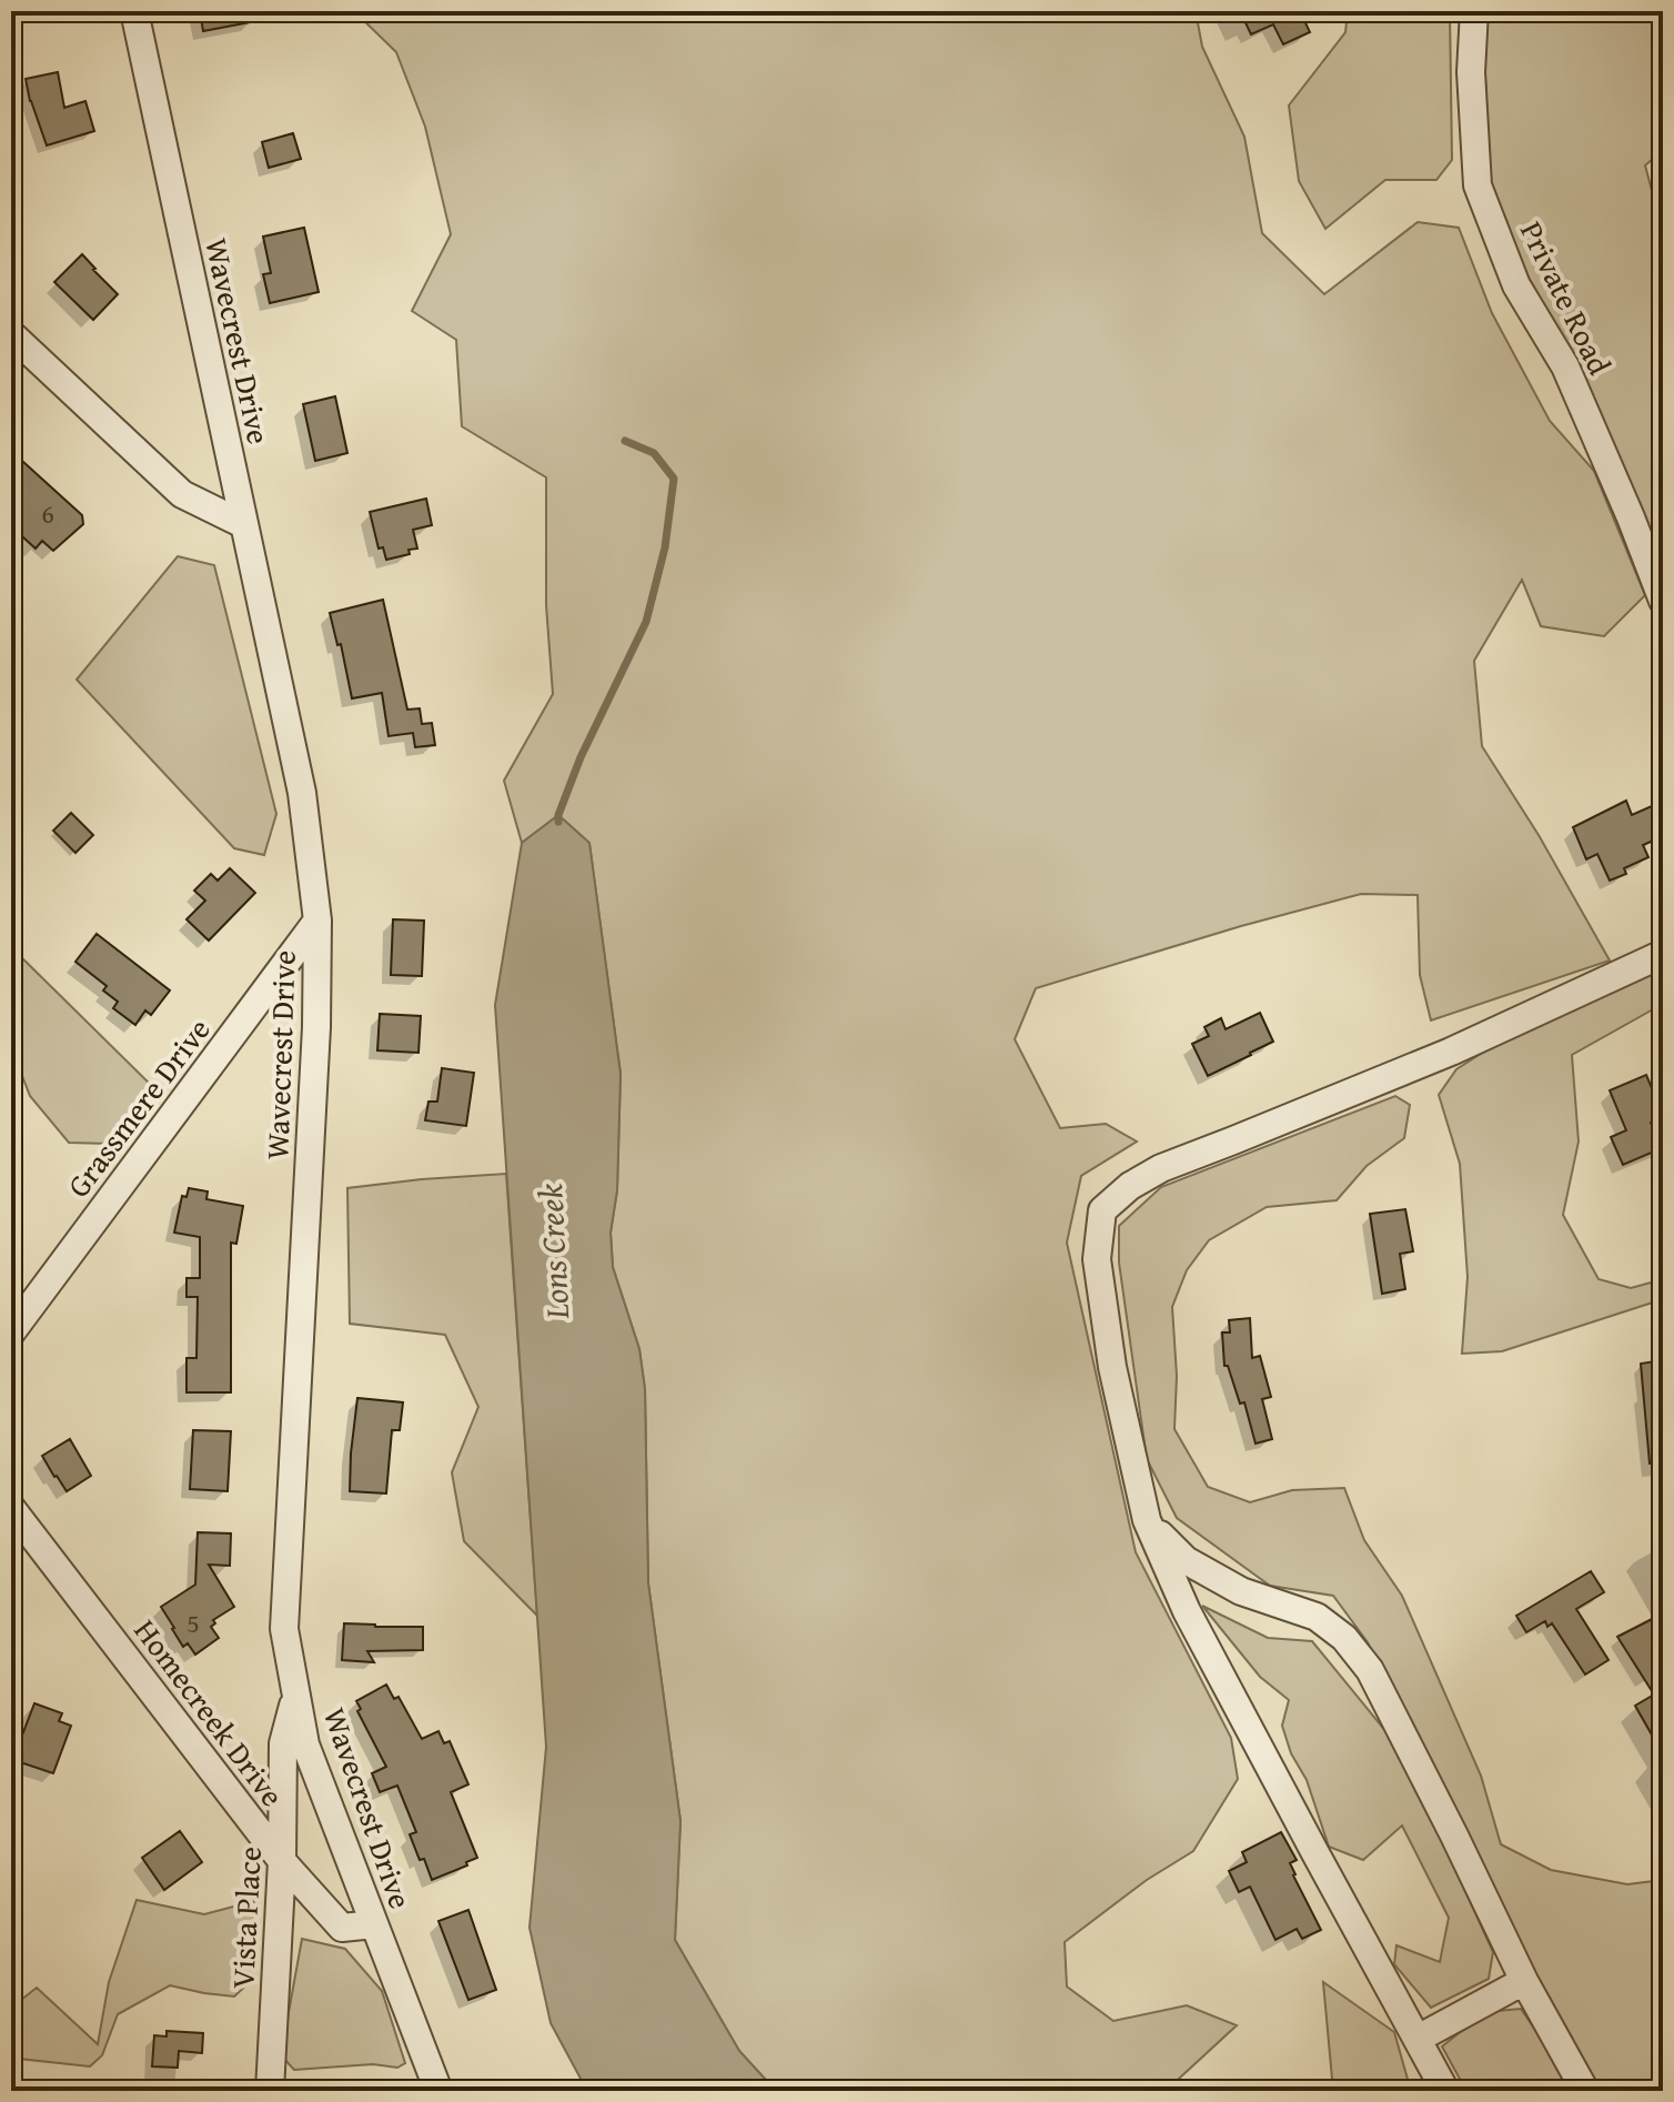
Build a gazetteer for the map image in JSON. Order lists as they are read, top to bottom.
{
  "streets": {
    "street": [
      "Private Road",
      "Wavecrest Drive",
      "Grassmere Drive",
      "Homecreek Drive",
      "Vista Place"
    ]
  },
  "crossings": [
    ["Wavecrest Drive", "Grassmere Drive"],
    ["Wavecrest Drive", "Homecreek Drive"],
    ["Wavecrest Drive", "Vista Place"],
    ["Homecreek Drive", "Vista Place"]
  ],
  "water": ["Lons Creek"],
  "house_numbers": ["6", "5"]
}
